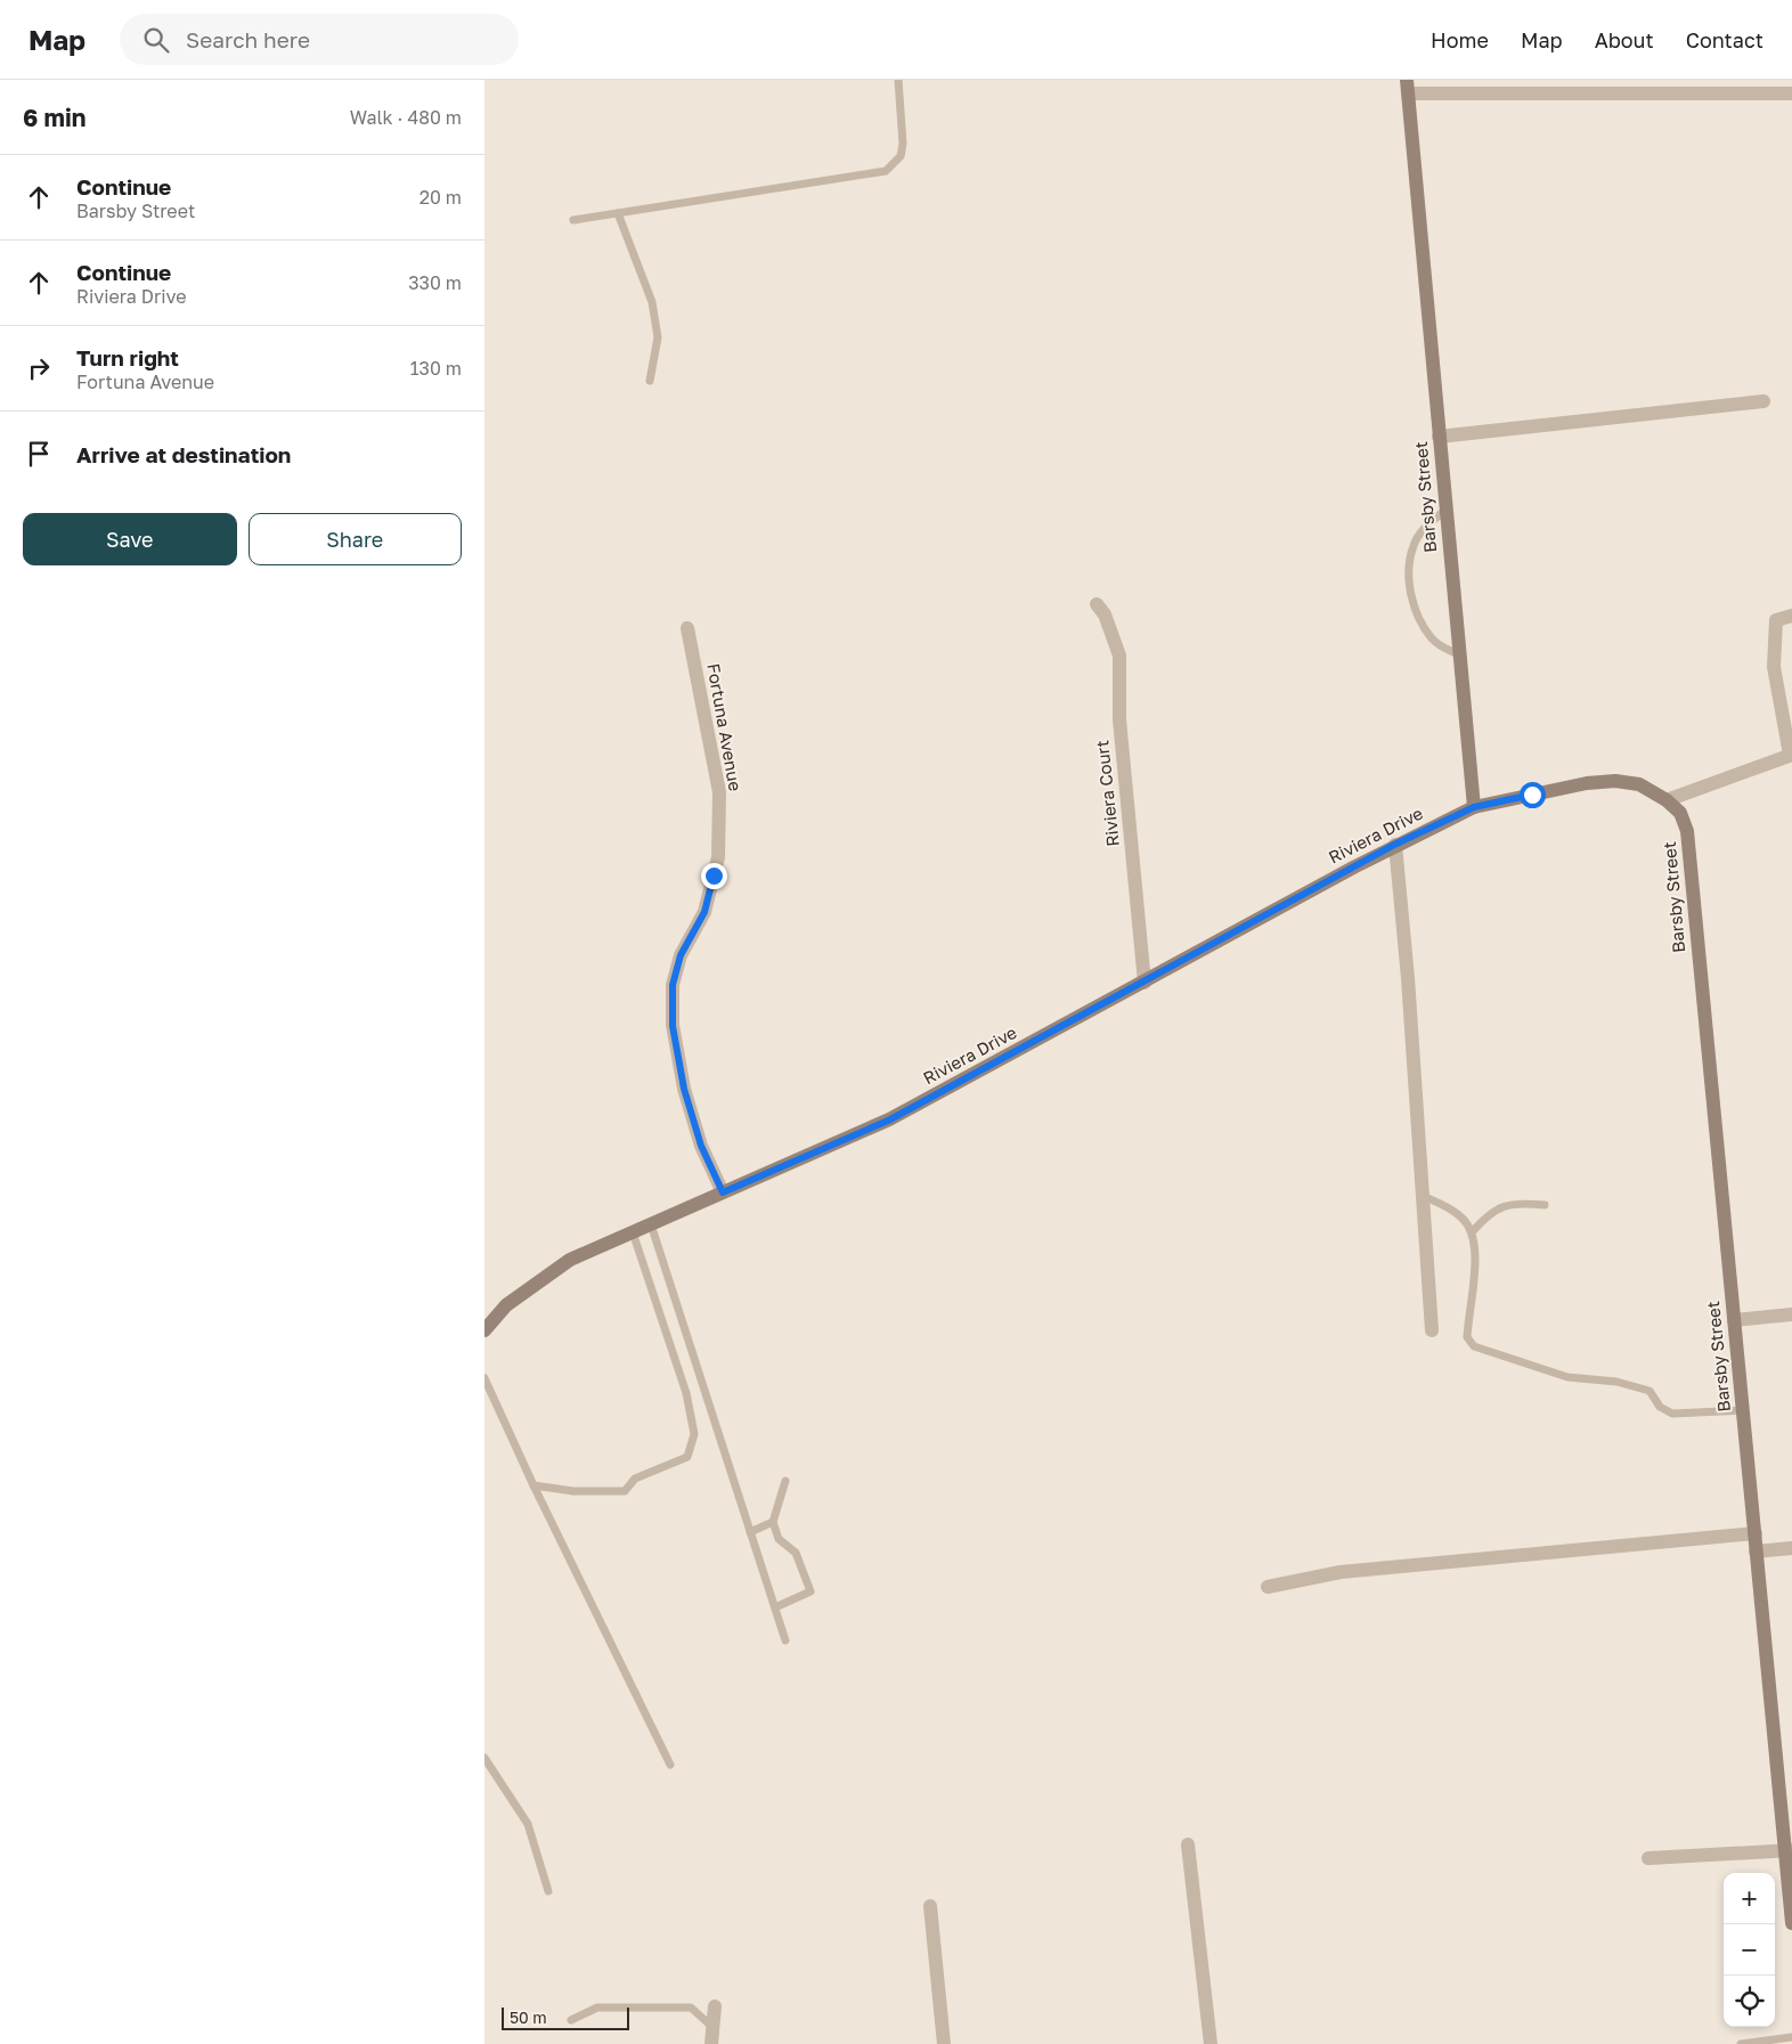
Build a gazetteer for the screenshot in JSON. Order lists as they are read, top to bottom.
{
  "streets": {
    "street": [
      "Barsby Street",
      "Fortuna Avenue",
      "Riviera Court",
      "Riviera Drive"
    ]
  },
  "crossings": [
    ["Barsby Street", "Riviera Drive"],
    ["Fortuna Avenue", "Riviera Drive"],
    ["Riviera Court", "Riviera Drive"]
  ],
  "scale_bar": "50 m",
  "page": {
    "header": "Map",
    "search": "Search here",
    "nav": [
      "Home",
      "Map",
      "About",
      "Contact"
    ],
    "heading": ["6 min", "Walk · 480 m"],
    "list": [
      ["Continue", "Barsby Street", "20 m"],
      ["Continue", "Riviera Drive", "330 m"],
      ["Turn right", "Fortuna Avenue", "130 m"],
      "Arrive at destination"
    ],
    "buttons": ["Save", "Share"],
    "map_buttons": ["+", "−"],
    "scale": "50 m"
  }
}
